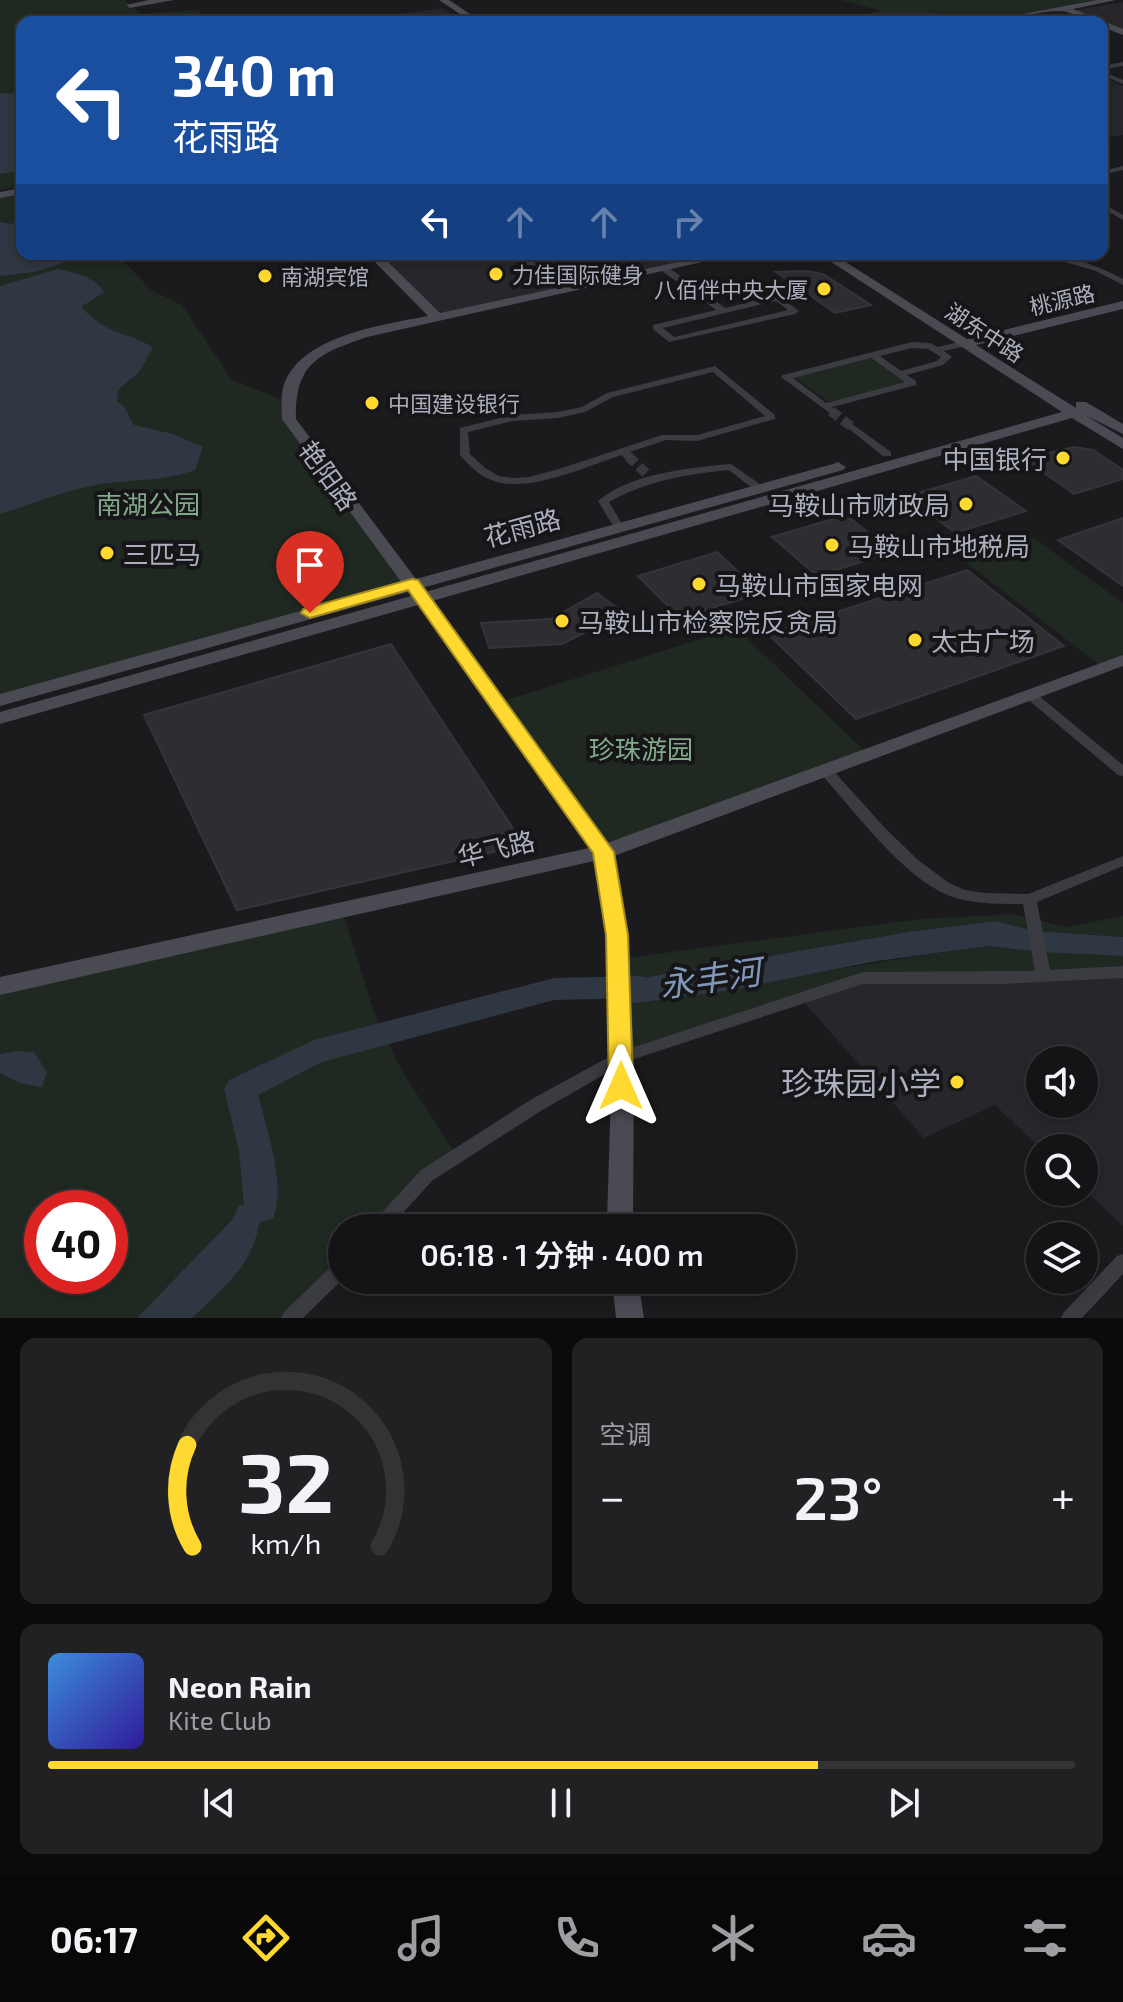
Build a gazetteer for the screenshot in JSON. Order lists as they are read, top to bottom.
{
  "streets": {
    "street": [
      "桃源路",
      "湖东中路",
      "艳阳路",
      "花雨路",
      "华飞路"
    ]
  },
  "crossings": [
    ["桃源路", "湖东中路"],
    ["湖东中路", "花雨路"],
    ["艳阳路", "花雨路"],
    ["艳阳路", "华飞路"]
  ],
  "water": ["永丰河"],
  "parks": ["南湖公园", "珍珠游园"],
  "places": [
    "力佳国际健身",
    "南湖宾馆",
    "八佰伴中央大厦",
    "中国建设银行",
    "中国银行",
    "马鞍山市财政局",
    "马鞍山市地税局",
    "三匹马",
    "马鞍山市国家电网",
    "马鞍山市检察院反贪局",
    "太古广场",
    "珍珠园小学"
  ],
  "page": {
    "turn": ["340 m", "花雨路"],
    "limit": "40",
    "trip": "06:18 · 1 分钟 · 400 m",
    "tile": "空调",
    "heat": ["−", "23°", "+"],
    "song": ["Neon Rain", "Kite Club"],
    "tabs": "06:17",
    "gauge": ["32", "km/h"]
  }
}
